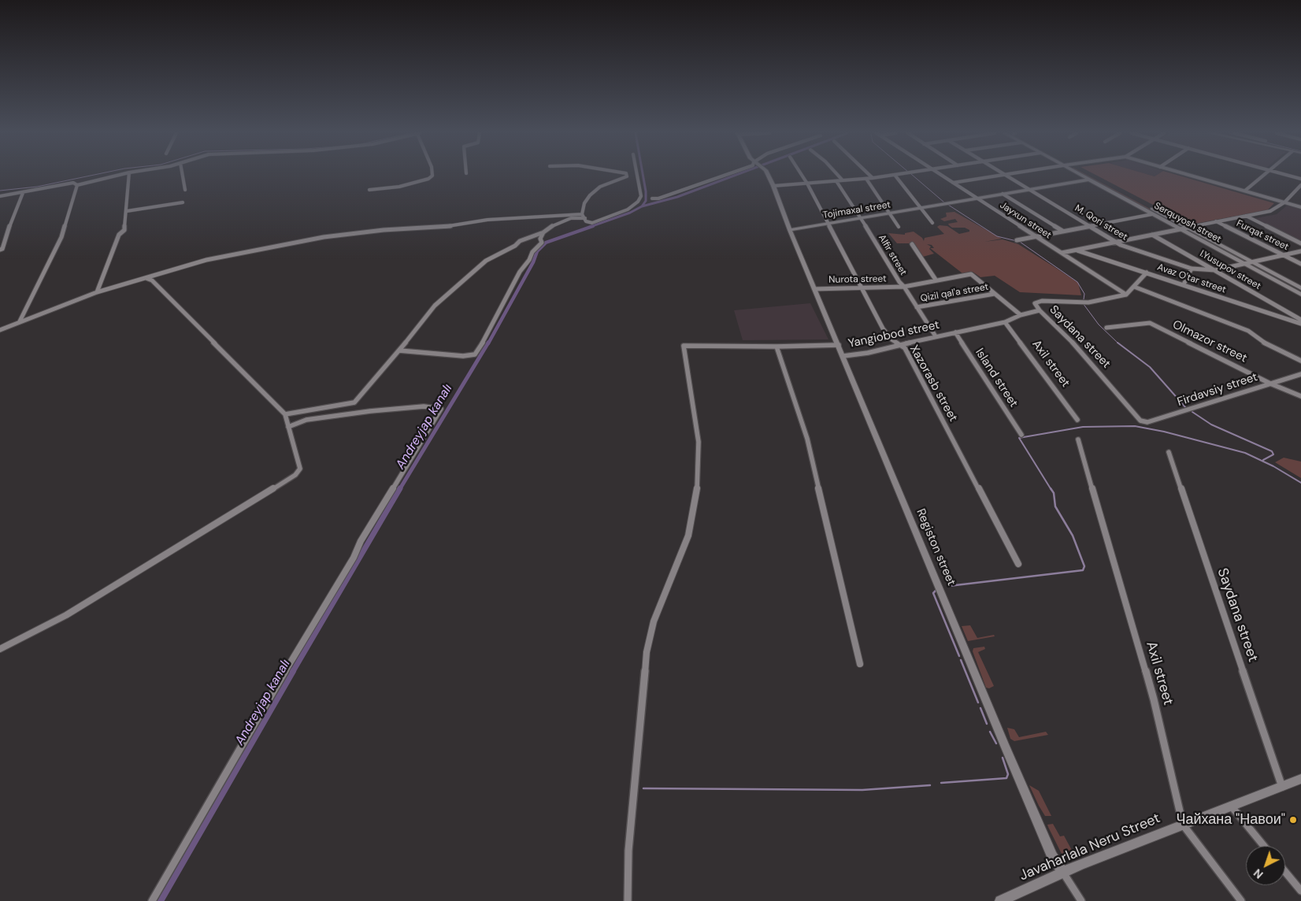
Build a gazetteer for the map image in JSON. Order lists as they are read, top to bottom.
{
  "streets": {
    "street": [
      "Tojimaxal street",
      "Jayxun street",
      "M. Qori street",
      "Serquyosh street",
      "Furqat street",
      "Alfir street",
      "I.Yusupov street",
      "Avaz O'tar street",
      "Nurota street",
      "Qizil qal'a street",
      "Yangiobod street",
      "Saydana street",
      "Olmazor street",
      "Axil street",
      "Island street",
      "Xazorasb street",
      "Firdavsiy street",
      "Registon street",
      "Javaharlala Neru Street"
    ]
  },
  "crossings": [
    ["Tojimaxal street", "Jayxun street"],
    ["Tojimaxal street", "M. Qori street"],
    ["Tojimaxal street", "Serquyosh street"],
    ["Tojimaxal street", "Alfir street"],
    ["Tojimaxal street", "Xazorasb street"],
    ["Tojimaxal street", "Registon street"],
    ["Jayxun street", "Saydana street"],
    ["M. Qori street", "I.Yusupov street"],
    ["Alfir street", "Nurota street"],
    ["Alfir street", "Qizil qal'a street"],
    ["Alfir street", "Yangiobod street"],
    ["Nurota street", "Qizil qal'a street"],
    ["Nurota street", "Xazorasb street"],
    ["Nurota street", "Registon street"],
    ["Yangiobod street", "Saydana street"],
    ["Yangiobod street", "Axil street"],
    ["Yangiobod street", "Island street"],
    ["Yangiobod street", "Xazorasb street"],
    ["Yangiobod street", "Registon street"],
    ["Saydana street", "Firdavsiy street"],
    ["Saydana street", "Javaharlala Neru Street"],
    ["Olmazor street", "Firdavsiy street"],
    ["Axil street", "Javaharlala Neru Street"],
    ["Registon street", "Javaharlala Neru Street"]
  ],
  "water": ["Andreyjap kanalı"],
  "places": ["Чайхана \"Навои\""],
  "north": "bottom left"
}
